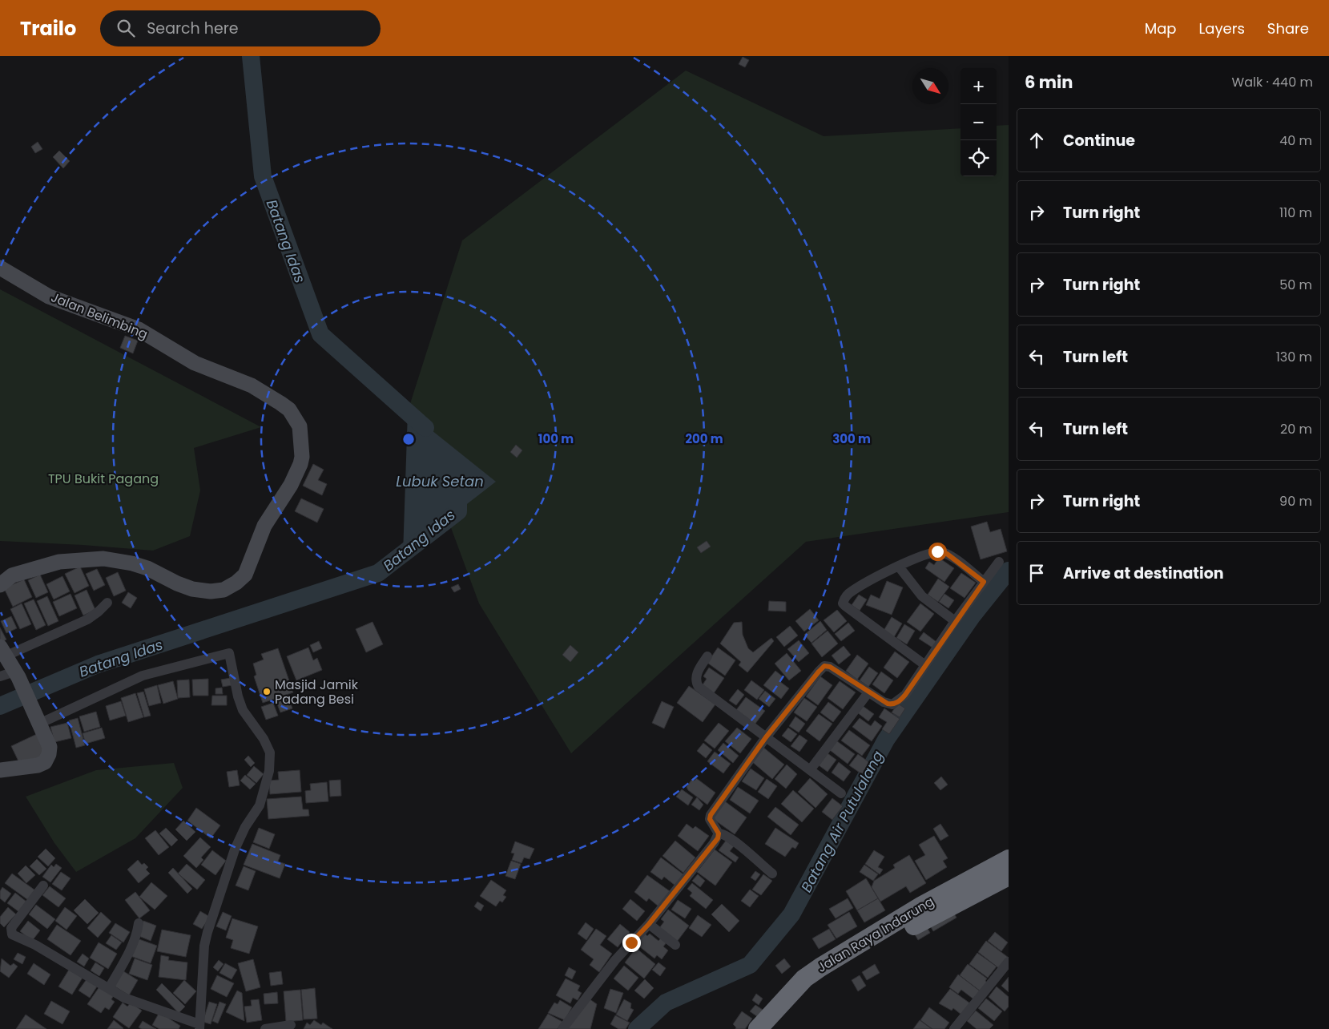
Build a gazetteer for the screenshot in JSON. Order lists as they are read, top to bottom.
{
  "streets": {
    "highway": ["Jalan Raya Indarung"],
    "street": ["Jalan Belimbing"]
  },
  "water": ["Batang Idas", "Lubuk Setan", "Batang Air Putulalang"],
  "parks": ["TPU Bukit Pagang"],
  "places": ["Masjid Jamik Padang Besi"],
  "north": "bottom right",
  "page": {
    "header": "Trailo",
    "search": "Search here",
    "nav": ["Map", "Layers", "Share"],
    "heading": ["6 min", "Walk · 440 m"],
    "map_buttons": ["+", "−"],
    "list": [
      ["Continue", "40 m"],
      ["Turn right", "110 m"],
      ["Turn right", "50 m"],
      ["Turn left", "130 m"],
      ["Turn left", "20 m"],
      ["Turn right", "90 m"],
      "Arrive at destination"
    ]
  },
  "rings": ["100 m", "200 m", "300 m"]
}
